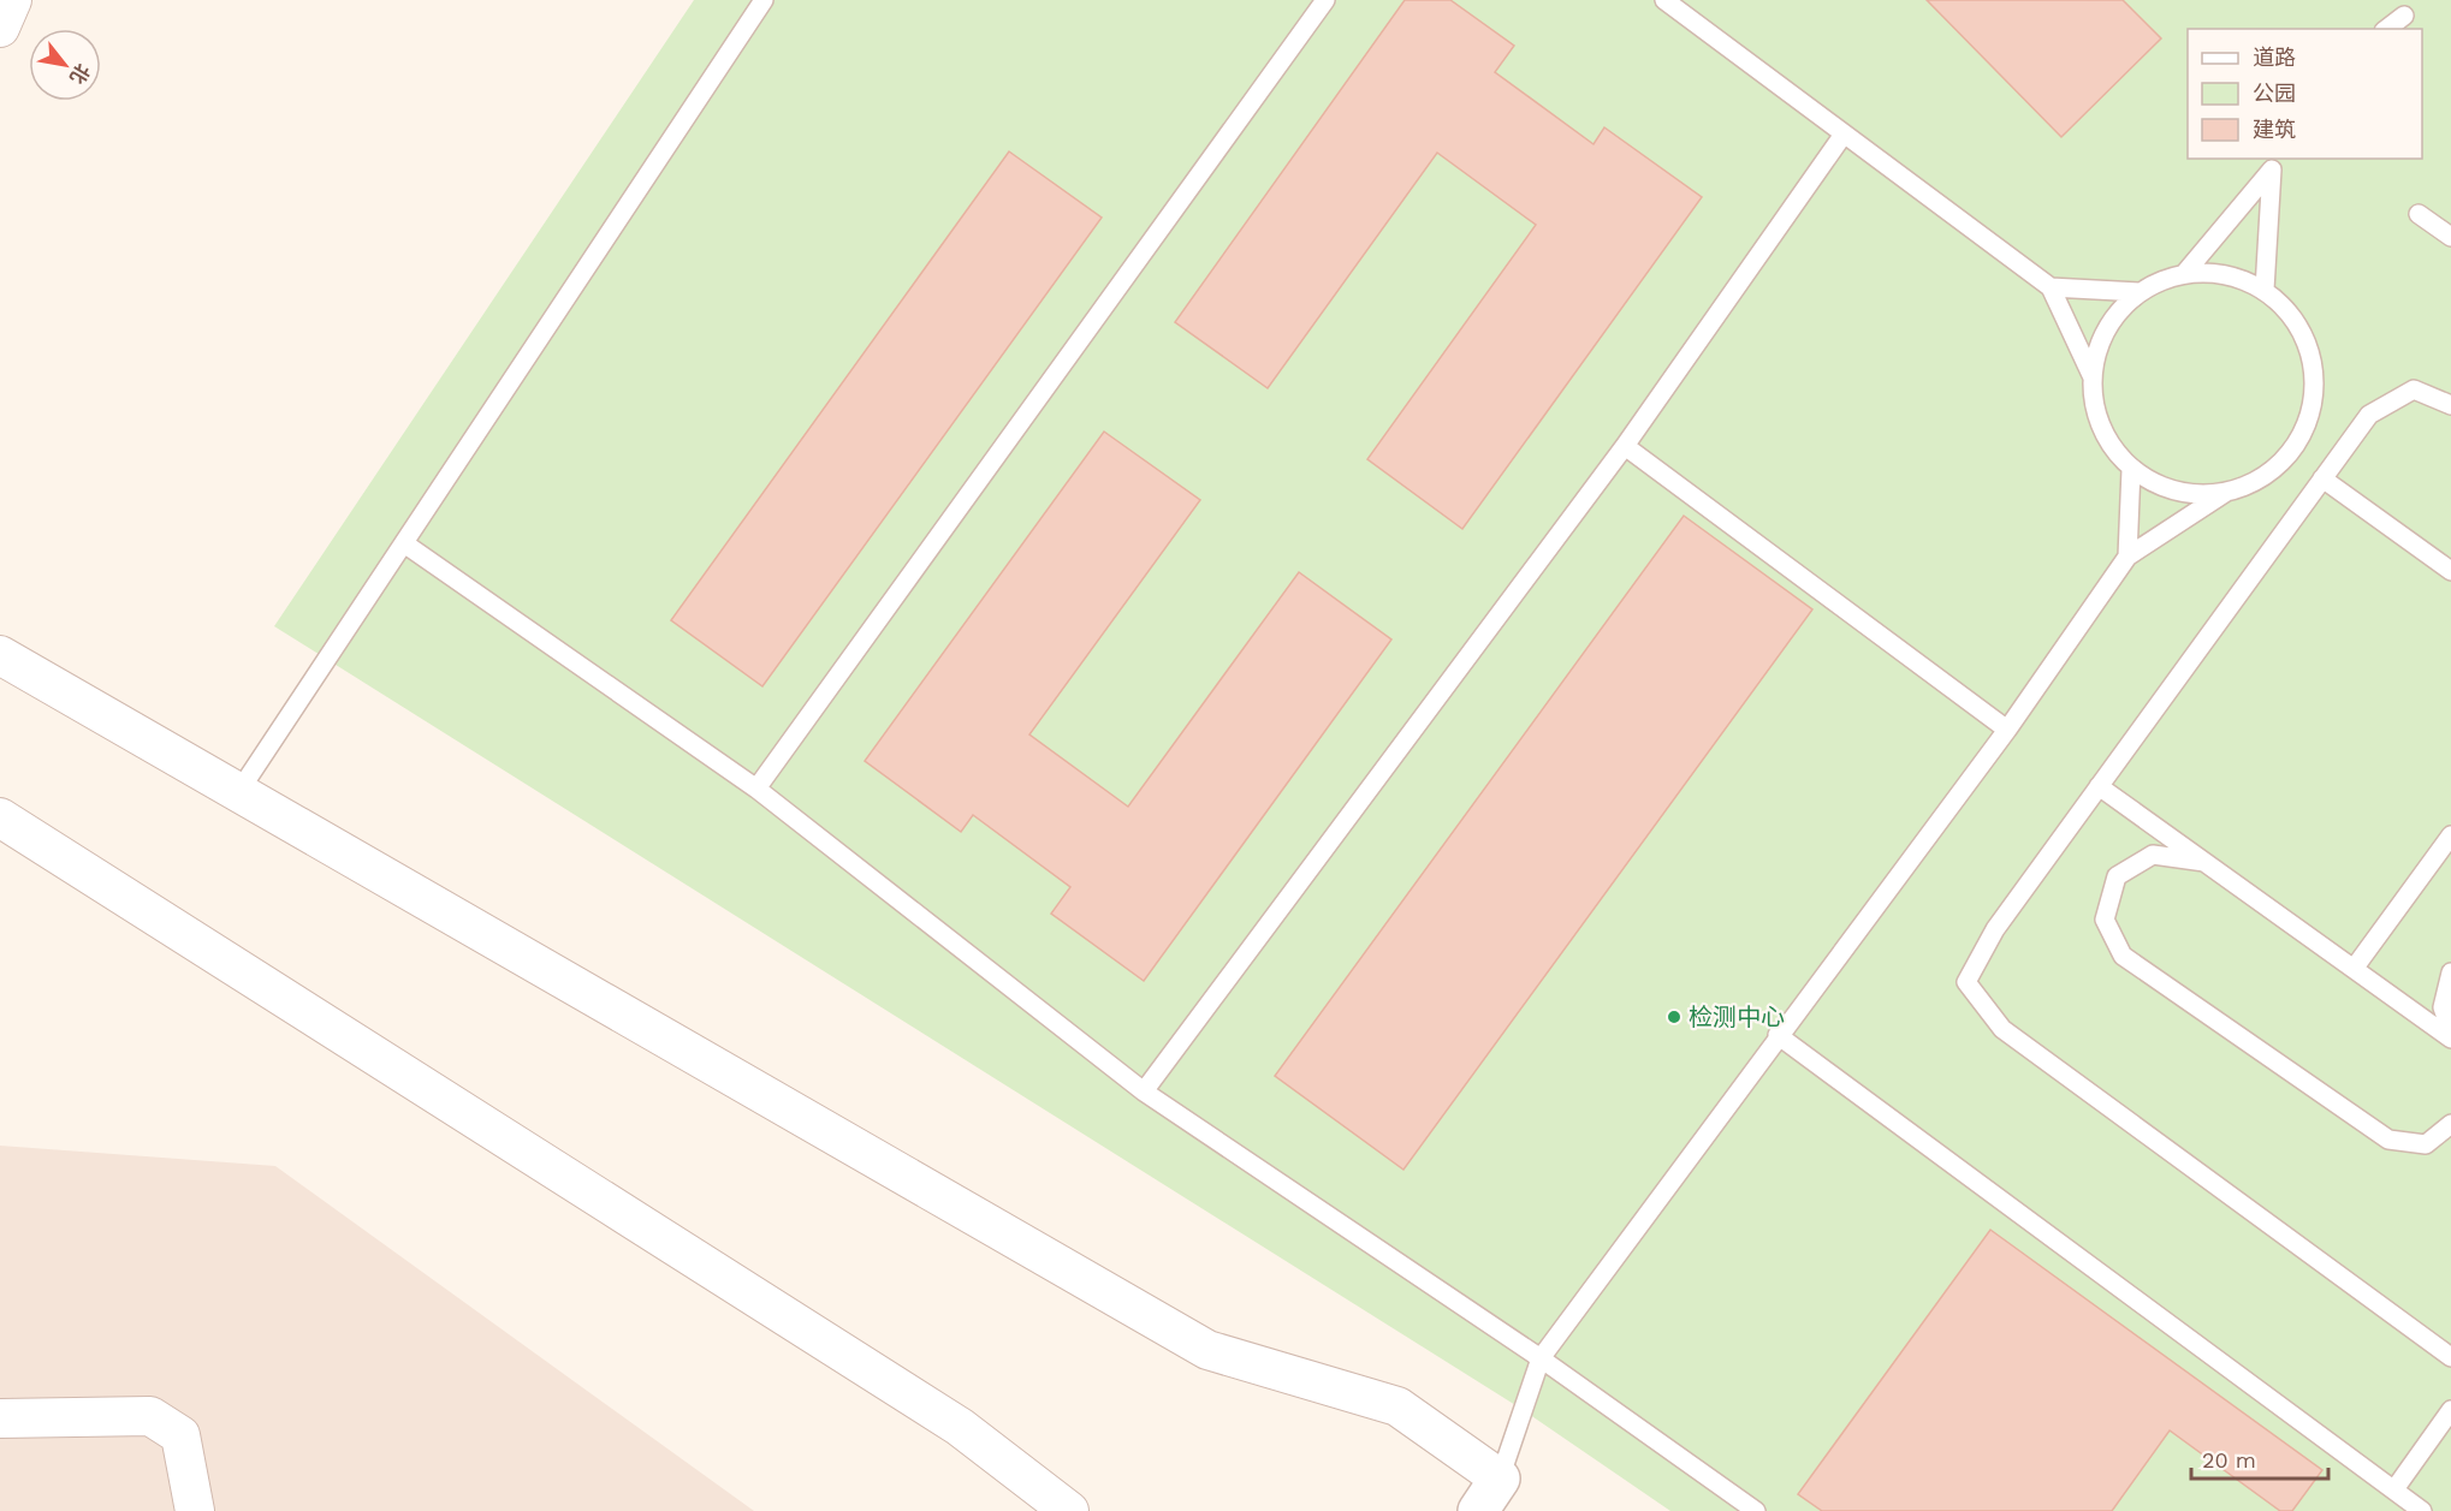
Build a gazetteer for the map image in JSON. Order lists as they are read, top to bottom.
{
  "places": ["检测中心"],
  "legend": ["道路", "公园", "建筑"],
  "scale_bar": "20 m",
  "north": "bottom right"
}
